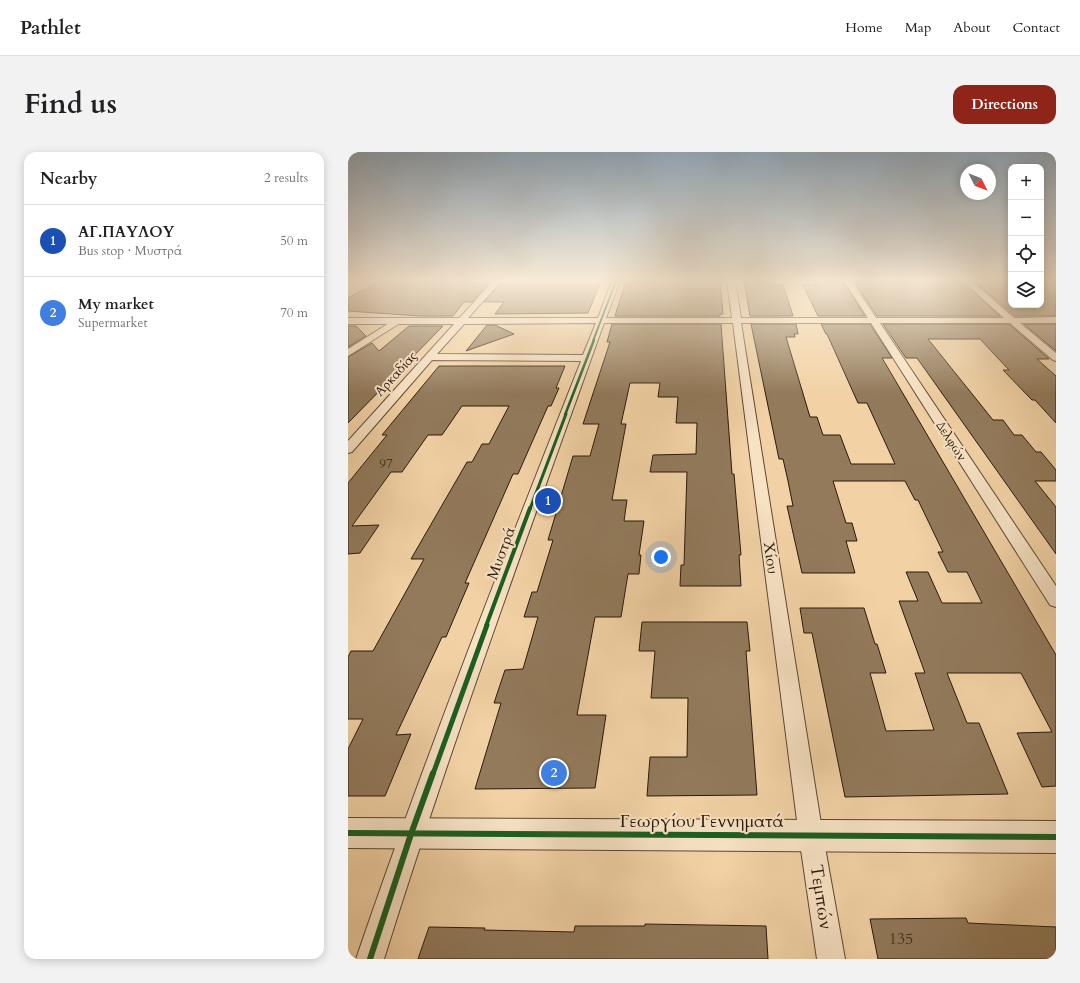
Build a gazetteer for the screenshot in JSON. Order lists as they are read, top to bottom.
{
  "streets": {
    "street": [
      "Αρκαδίας",
      "Δελφών",
      "Μυστρά",
      "Χίου",
      "Γεωργίου Γεννηματά",
      "Τεμπών"
    ]
  },
  "crossings": [
    ["Μυστρά", "Γεωργίου Γεννηματά"],
    ["Χίου", "Γεωργίου Γεννηματά"],
    ["Χίου", "Τεμπών"],
    ["Γεωργίου Γεννηματά", "Τεμπών"]
  ],
  "house_numbers": ["97", "135"],
  "north": "bottom right",
  "page": {
    "header": "Pathlet",
    "nav": [
      "Home",
      "Map",
      "About",
      "Contact"
    ],
    "title": "Find us",
    "buttons": "Directions",
    "heading": ["Nearby", "2 results"],
    "map_buttons": ["+", "−"],
    "list": [
      {
        "mark": "1",
        "name": "ΑΓ.ΠΑΥΛΟΥ",
        "note": "Bus stop · Μυστρά",
        "value": "50 m"
      },
      {
        "mark": "2",
        "name": "My market",
        "note": "Supermarket",
        "value": "70 m"
      }
    ],
    "pins": ["1", "2"]
  }
}
